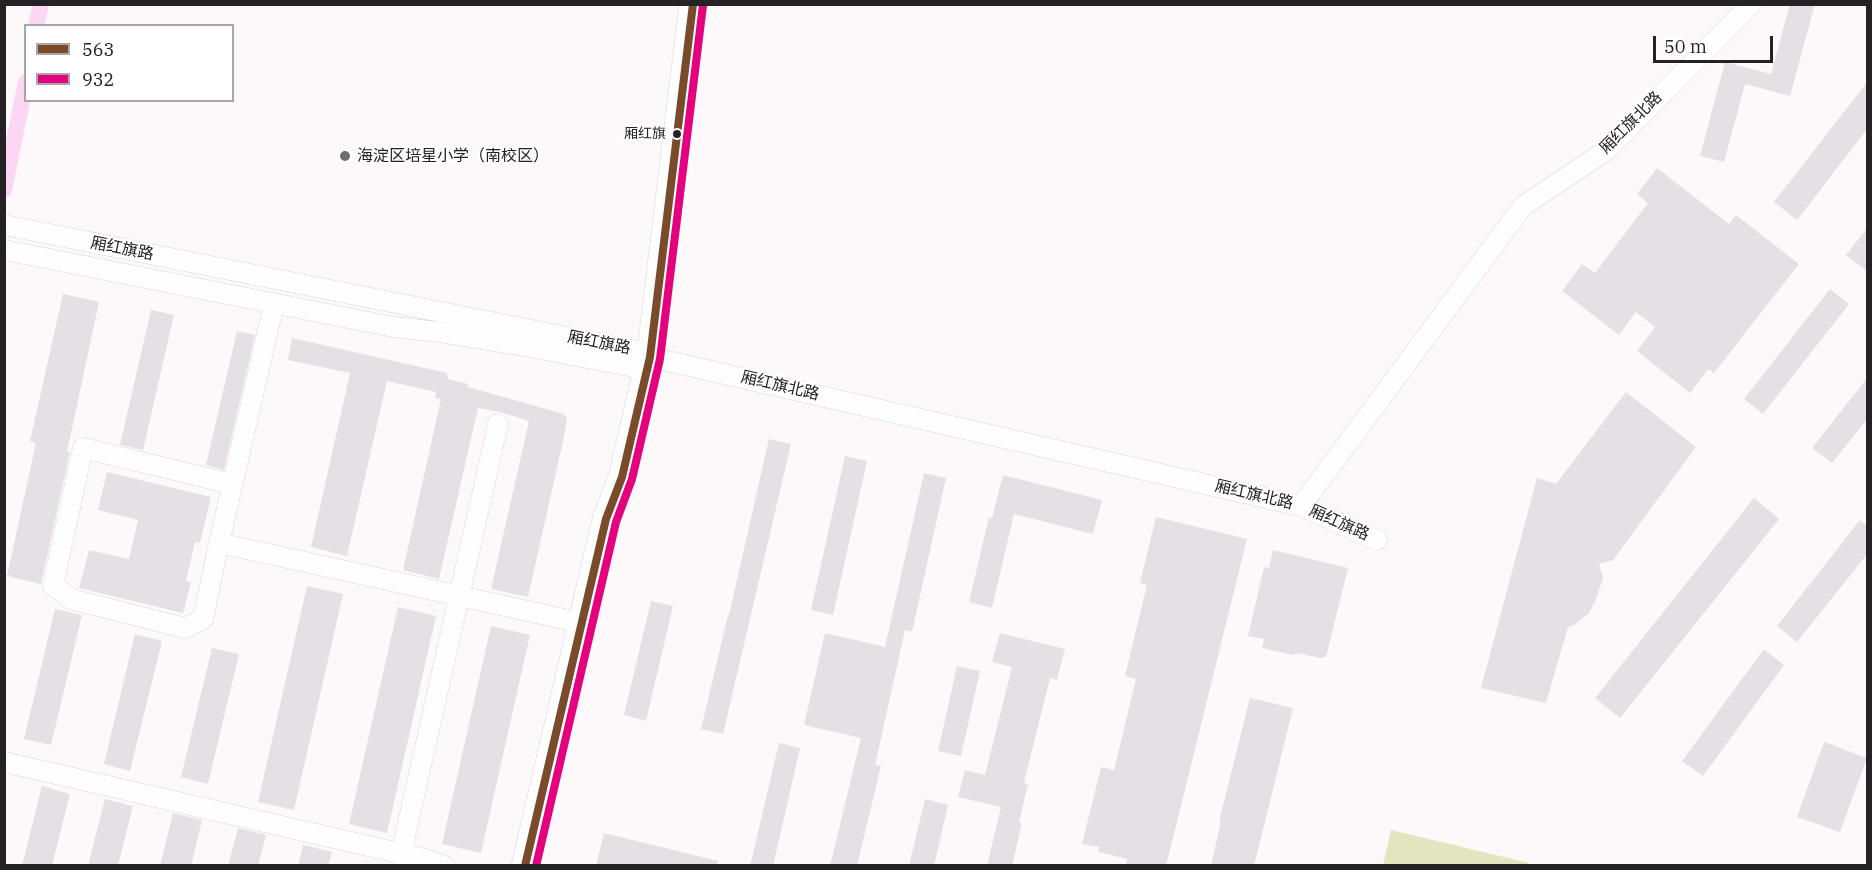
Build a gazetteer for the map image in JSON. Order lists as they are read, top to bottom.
{
  "streets": {
    "street": ["厢红旗北路", "厢红旗路"]
  },
  "crossings": [
    ["厢红旗北路", "厢红旗路"]
  ],
  "places": ["厢红旗", "海淀区培星小学（南校区）"],
  "lines": ["transit line 563", "transit line 932"],
  "legend": ["563", "932"],
  "scale_bar": "50 m"
}
